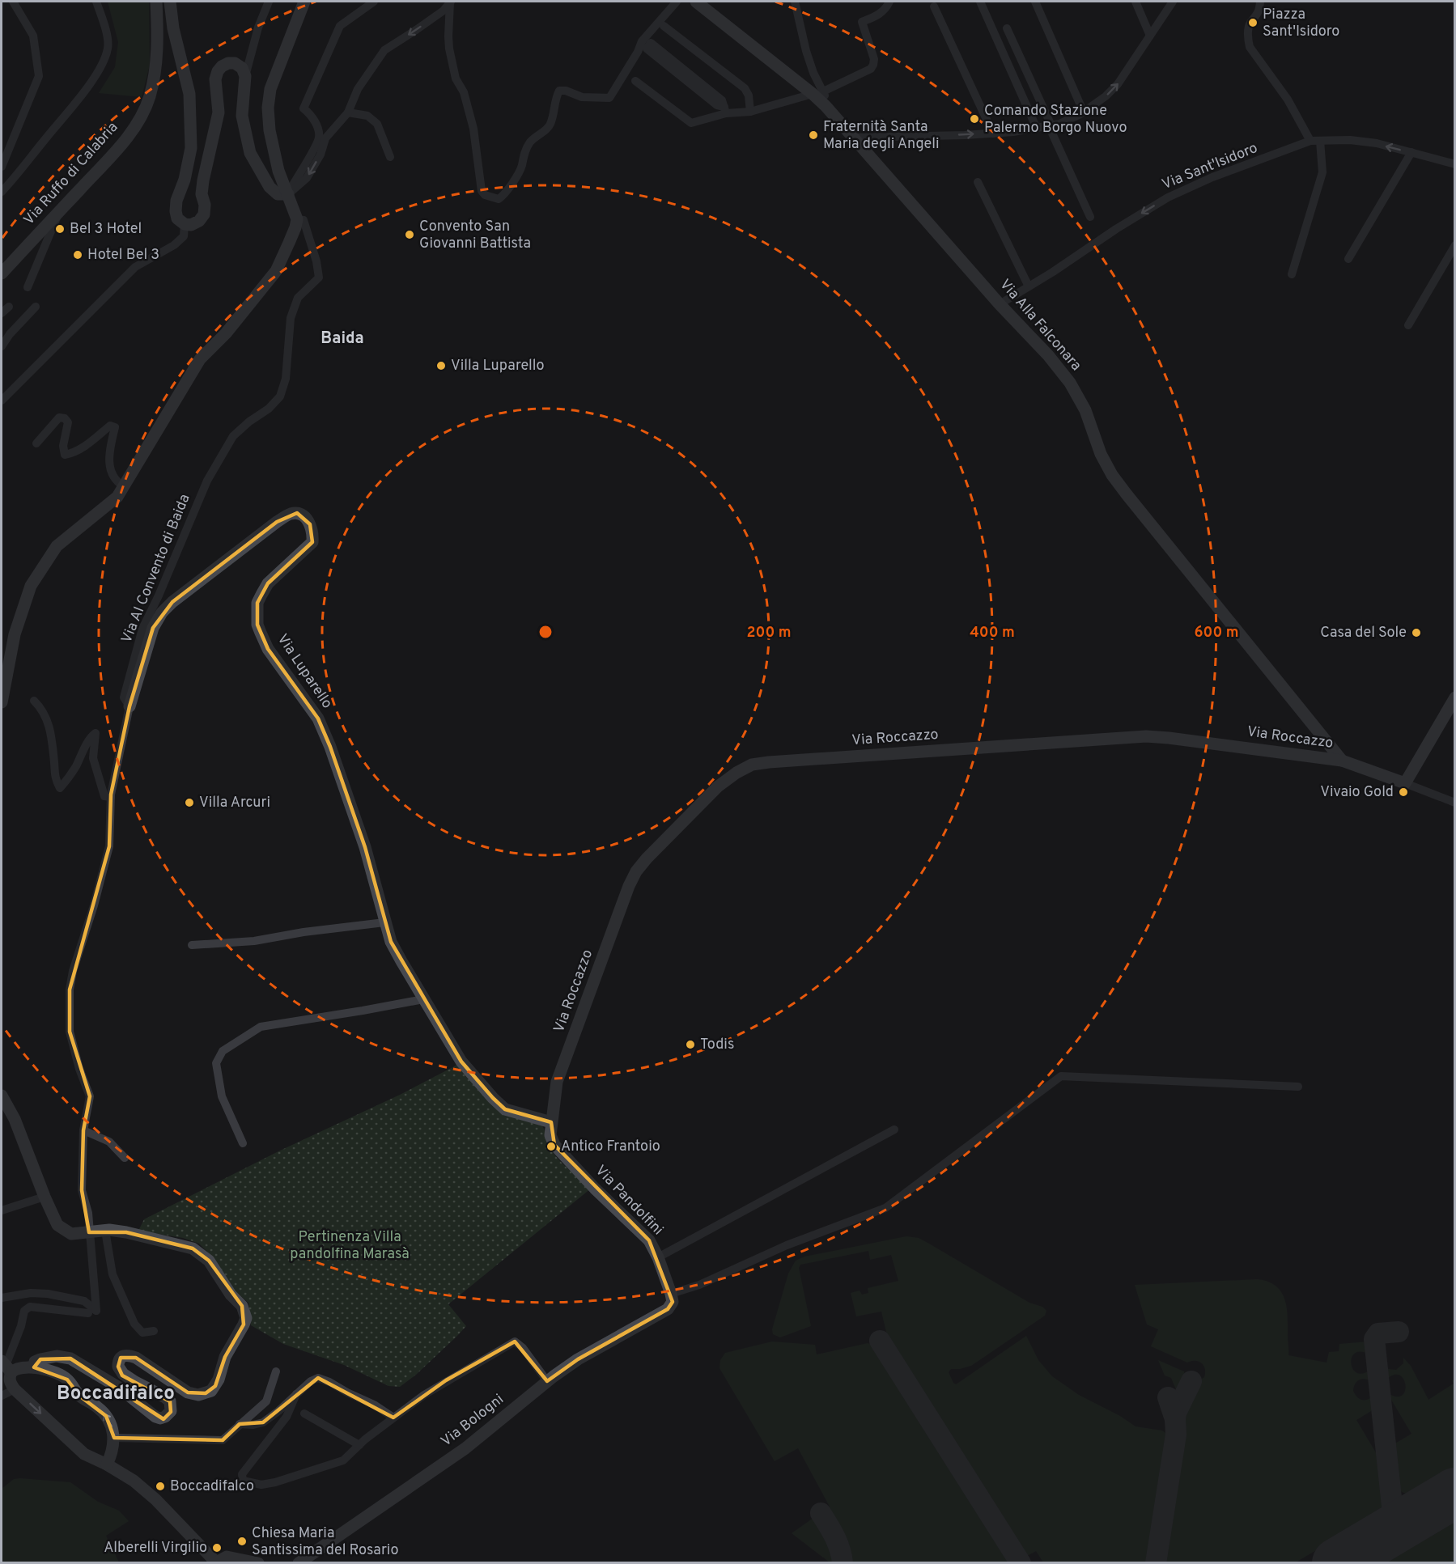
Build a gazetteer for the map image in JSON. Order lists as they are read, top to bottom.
{
  "streets": {
    "street": [
      "Via Sant'Isidoro",
      "Via Ruffo di Calabria",
      "Via Alla Falconara",
      "Via Al Convento di Baida",
      "Via Luparello",
      "Via Roccazzo",
      "Via Pandolfini",
      "Via Bologni"
    ]
  },
  "crossings": [
    ["Via Sant'Isidoro", "Via Alla Falconara"],
    ["Via Alla Falconara", "Via Roccazzo"],
    ["Via Al Convento di Baida", "Via Luparello"],
    ["Via Luparello", "Via Roccazzo"],
    ["Via Luparello", "Via Pandolfini"],
    ["Via Roccazzo", "Via Pandolfini"],
    ["Via Pandolfini", "Via Bologni"]
  ],
  "one_way": ["Via Sant'Isidoro"],
  "districts": ["Baida", "Boccadifalco"],
  "parks": ["Pertinenza Villa pandolfina Marasà"],
  "places": [
    "Piazza Sant'Isidoro",
    "Comando Stazione Palermo Borgo Nuovo",
    "Fraternità Santa Maria degli Angeli",
    "Bel 3 Hotel",
    "Convento San Giovanni Battista",
    "Hotel Bel 3",
    "Villa Luparello",
    "Casa del Sole",
    "Vivaio Gold",
    "Villa Arcuri",
    "Todis",
    "Antico Frantoio",
    "Boccadifalco",
    "Chiesa Maria Santissima del Rosario",
    "Alberelli Virgilio"
  ],
  "rings": ["200 m", "400 m", "600 m"]
}
